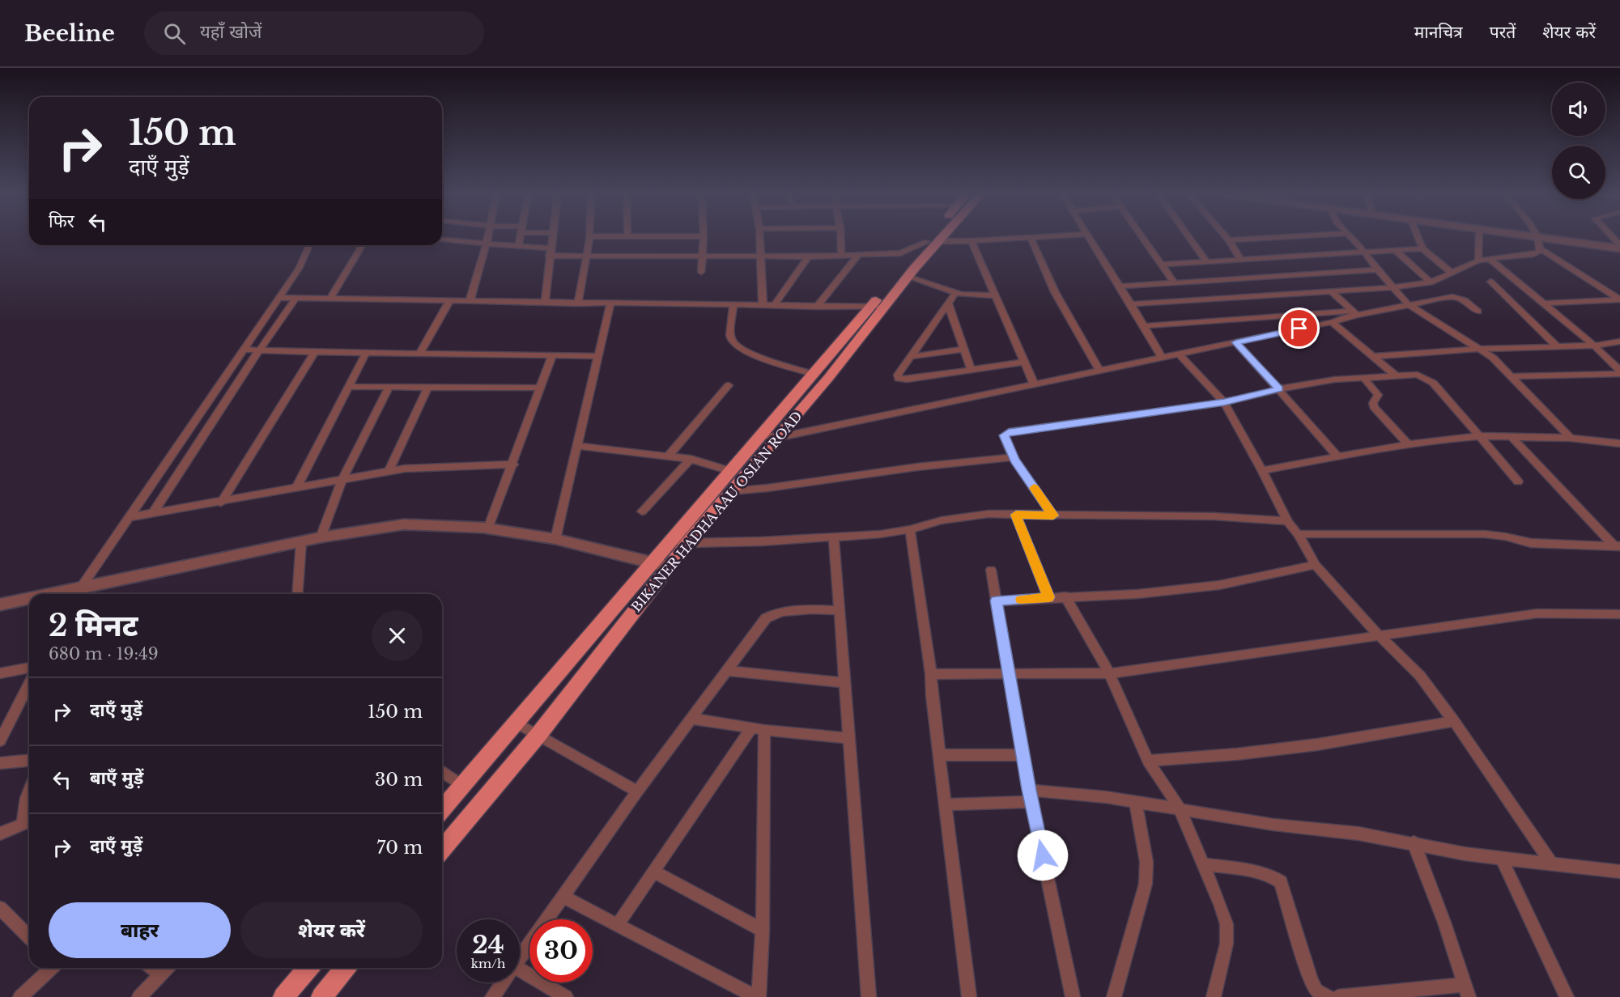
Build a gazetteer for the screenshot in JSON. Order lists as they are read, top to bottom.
{
  "streets": {
    "main road": ["BIKANER HADHA AAU OSIAN ROAD"]
  },
  "page": {
    "header": "Beeline",
    "search": "यहाँ खोजें",
    "nav": ["मानचित्र", "परतें", "शेयर करें"],
    "turn": ["150 m", "दाएँ मुड़ें"],
    "then": "फिर",
    "heading": ["2 मिनट", "680 m · 19:49"],
    "list": [
      {
        "name": "दाएँ मुड़ें",
        "value": "150 m"
      },
      {
        "name": "बाएँ मुड़ें",
        "value": "30 m"
      },
      {
        "name": "दाएँ मुड़ें",
        "value": "70 m"
      }
    ],
    "buttons": ["बाहर", "शेयर करें"],
    "speed": "24 km/h",
    "limit": "30"
  }
}
